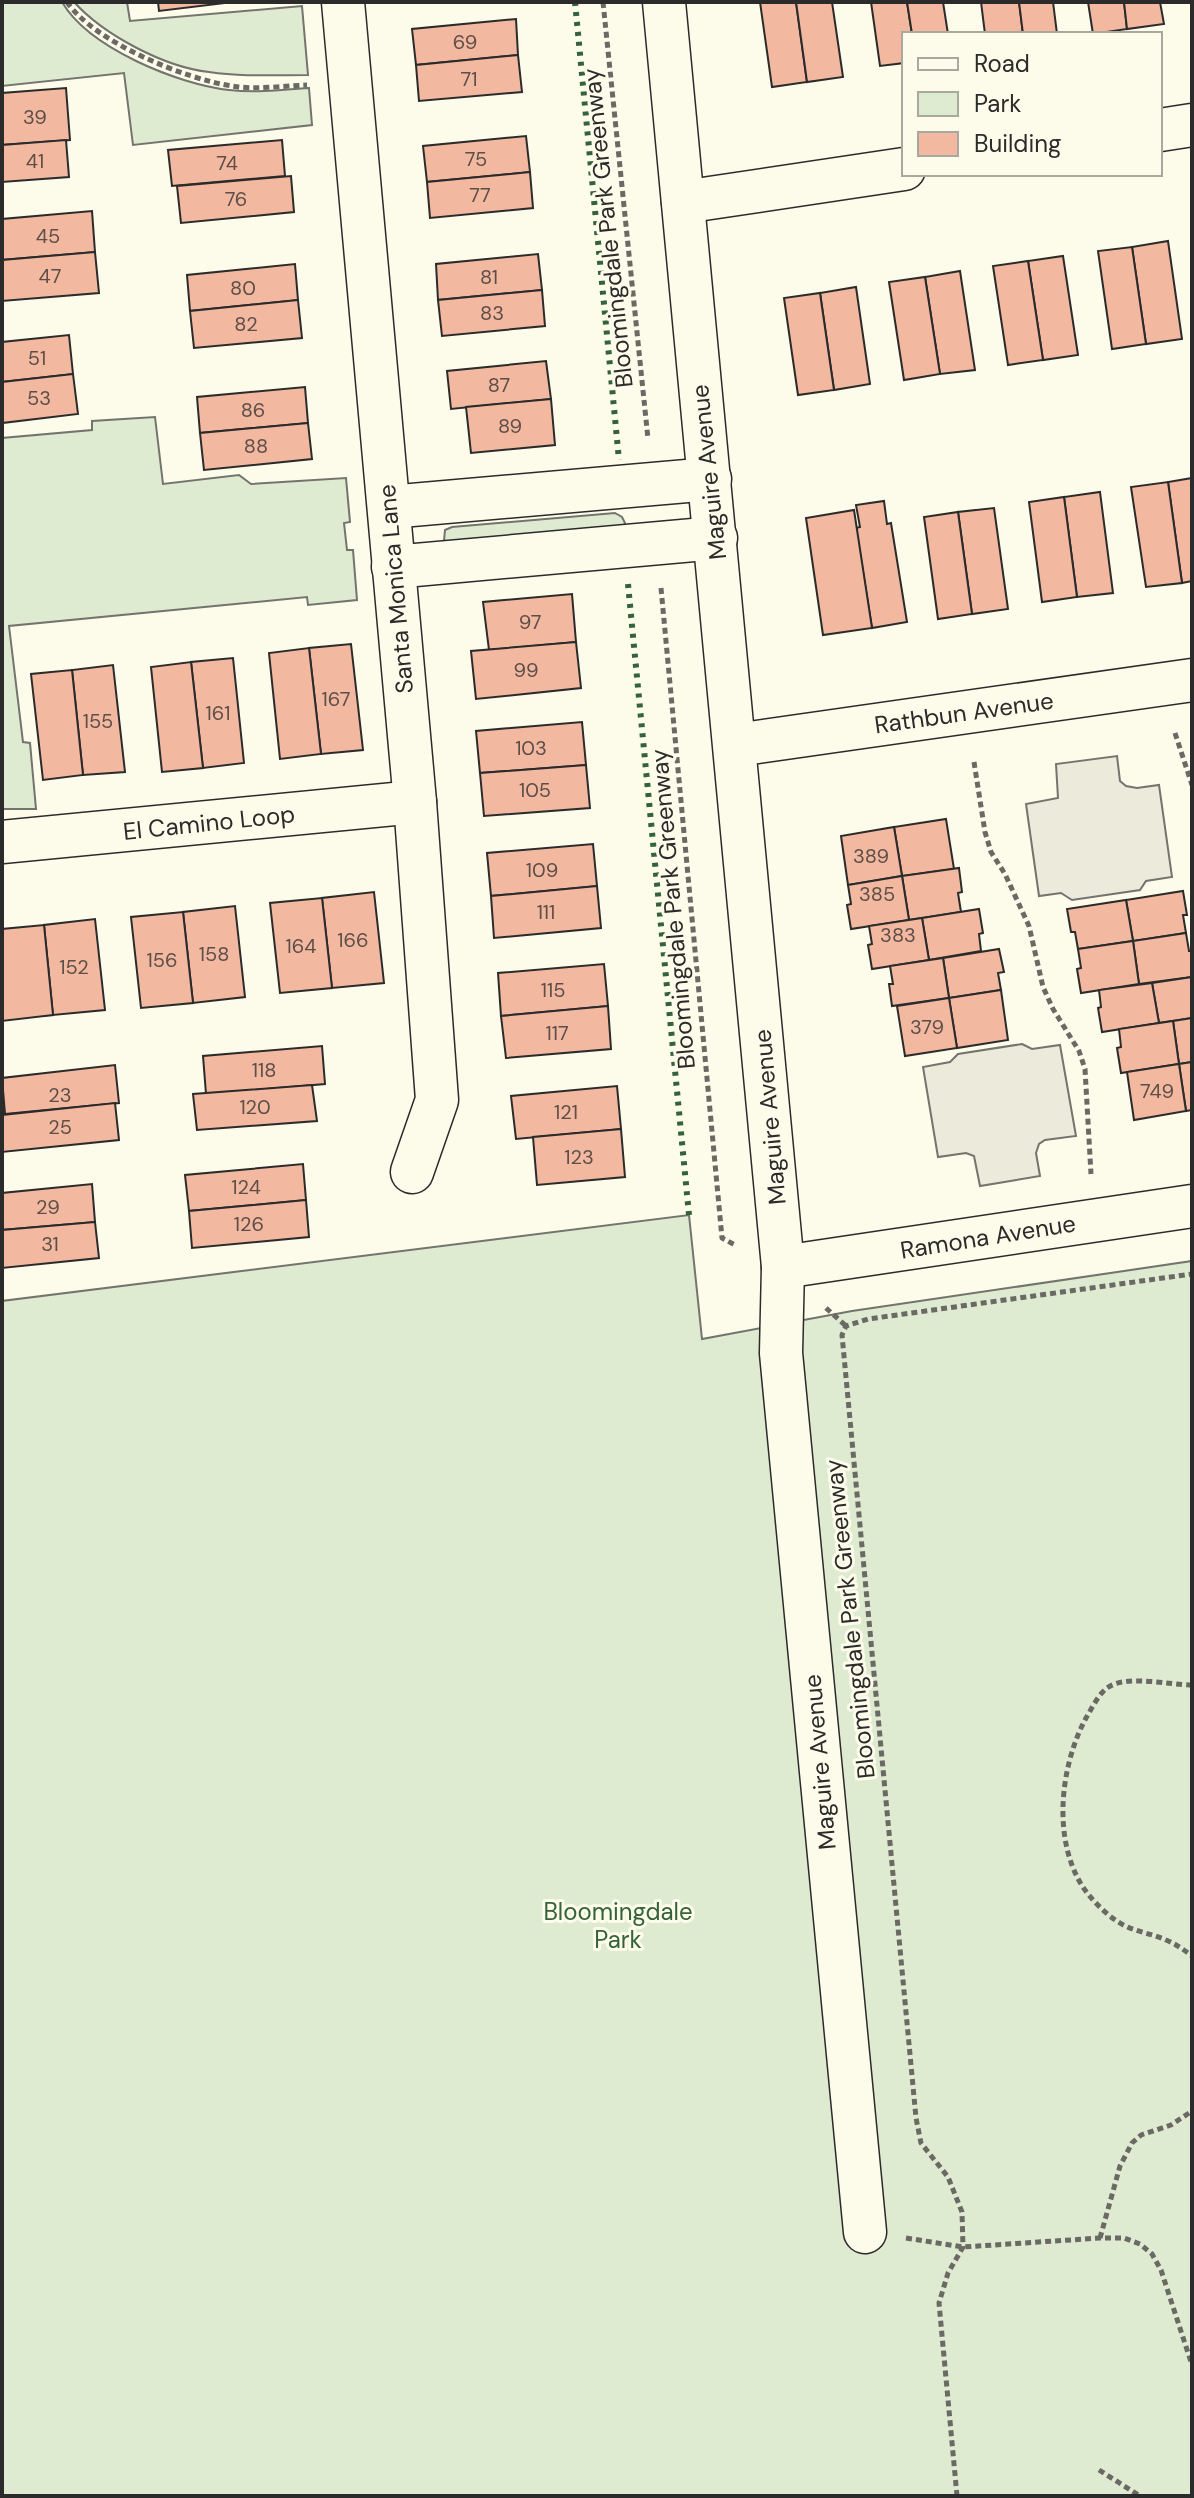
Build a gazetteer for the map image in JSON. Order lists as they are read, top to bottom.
{
  "streets": {
    "street": [
      "Maguire Avenue",
      "Santa Monica Lane",
      "Rathbun Avenue",
      "El Camino Loop",
      "Ramona Avenue"
    ],
    "path": ["Bloomingdale Park Greenway"]
  },
  "crossings": [
    ["Maguire Avenue", "Rathbun Avenue"],
    ["Maguire Avenue", "Ramona Avenue"],
    ["Santa Monica Lane", "El Camino Loop"]
  ],
  "parks": ["Bloomingdale Park"],
  "house_numbers": [
    "69",
    "71",
    "39",
    "75",
    "41",
    "74",
    "77",
    "76",
    "45",
    "47",
    "81",
    "80",
    "83",
    "82",
    "51",
    "87",
    "53",
    "86",
    "89",
    "88",
    "97",
    "99",
    "167",
    "161",
    "155",
    "103",
    "105",
    "389",
    "109",
    "385",
    "111",
    "383",
    "166",
    "164",
    "158",
    "156",
    "152",
    "115",
    "379",
    "117",
    "118",
    "749",
    "23",
    "120",
    "121",
    "25",
    "123",
    "124",
    "29",
    "126",
    "31"
  ],
  "legend": ["Road", "Park", "Building"]
}
